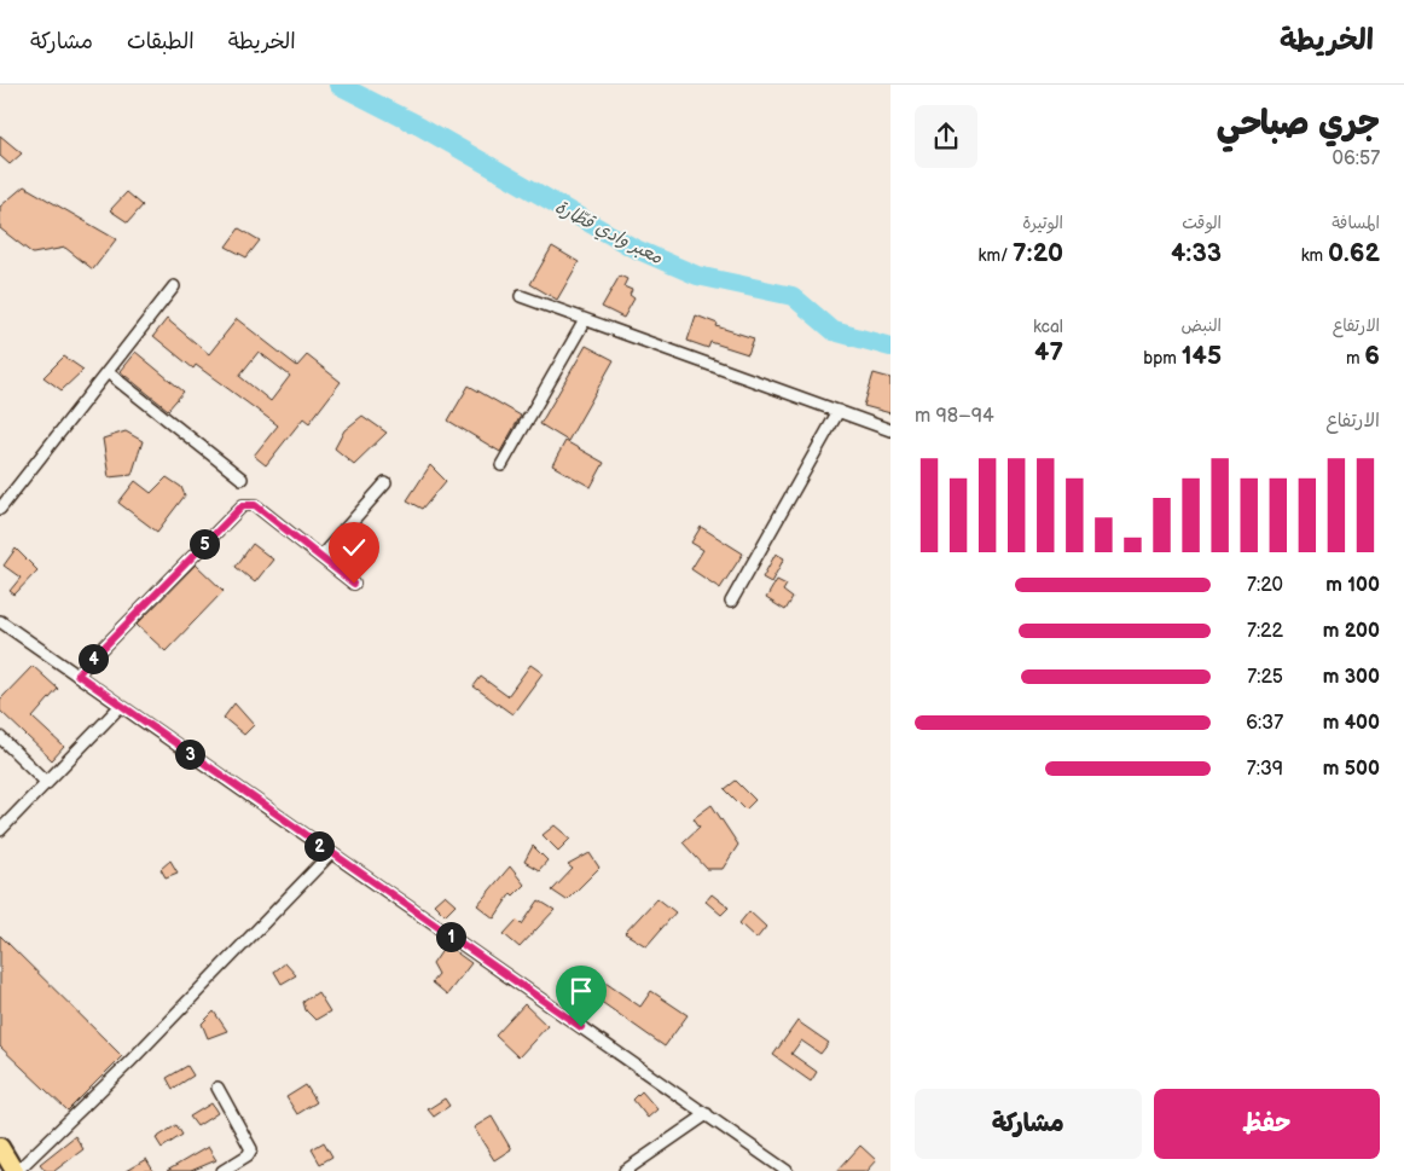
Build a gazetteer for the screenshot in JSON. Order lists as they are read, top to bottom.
{
  "water": ["معبر وادي قطّارة"],
  "page": {
    "header": "الخريطة",
    "nav": ["الخريطة", "الطبقات", "مشاركة"],
    "heading": ["جري صباحي", "06:57"],
    "stats": [
      ["المسافة", "0.62 km"],
      ["الوقت", "4:33"],
      ["الوتيرة", "7:20 /km"],
      ["الارتفاع", "6 m"],
      ["النبض", "145 bpm"],
      ["kcal", "47"]
    ],
    "chart": ["الارتفاع", "94–98 m"],
    "pins": [
      "5",
      "4",
      "3",
      "2",
      "1"
    ],
    "list": [
      {
        "name": "100 m",
        "note": "7:20"
      },
      {
        "name": "200 m",
        "note": "7:22"
      },
      {
        "name": "300 m",
        "note": "7:25"
      },
      {
        "name": "400 m",
        "note": "6:37"
      },
      {
        "name": "500 m",
        "note": "7:39"
      }
    ],
    "buttons": ["حفظ", "مشاركة"]
  }
}
